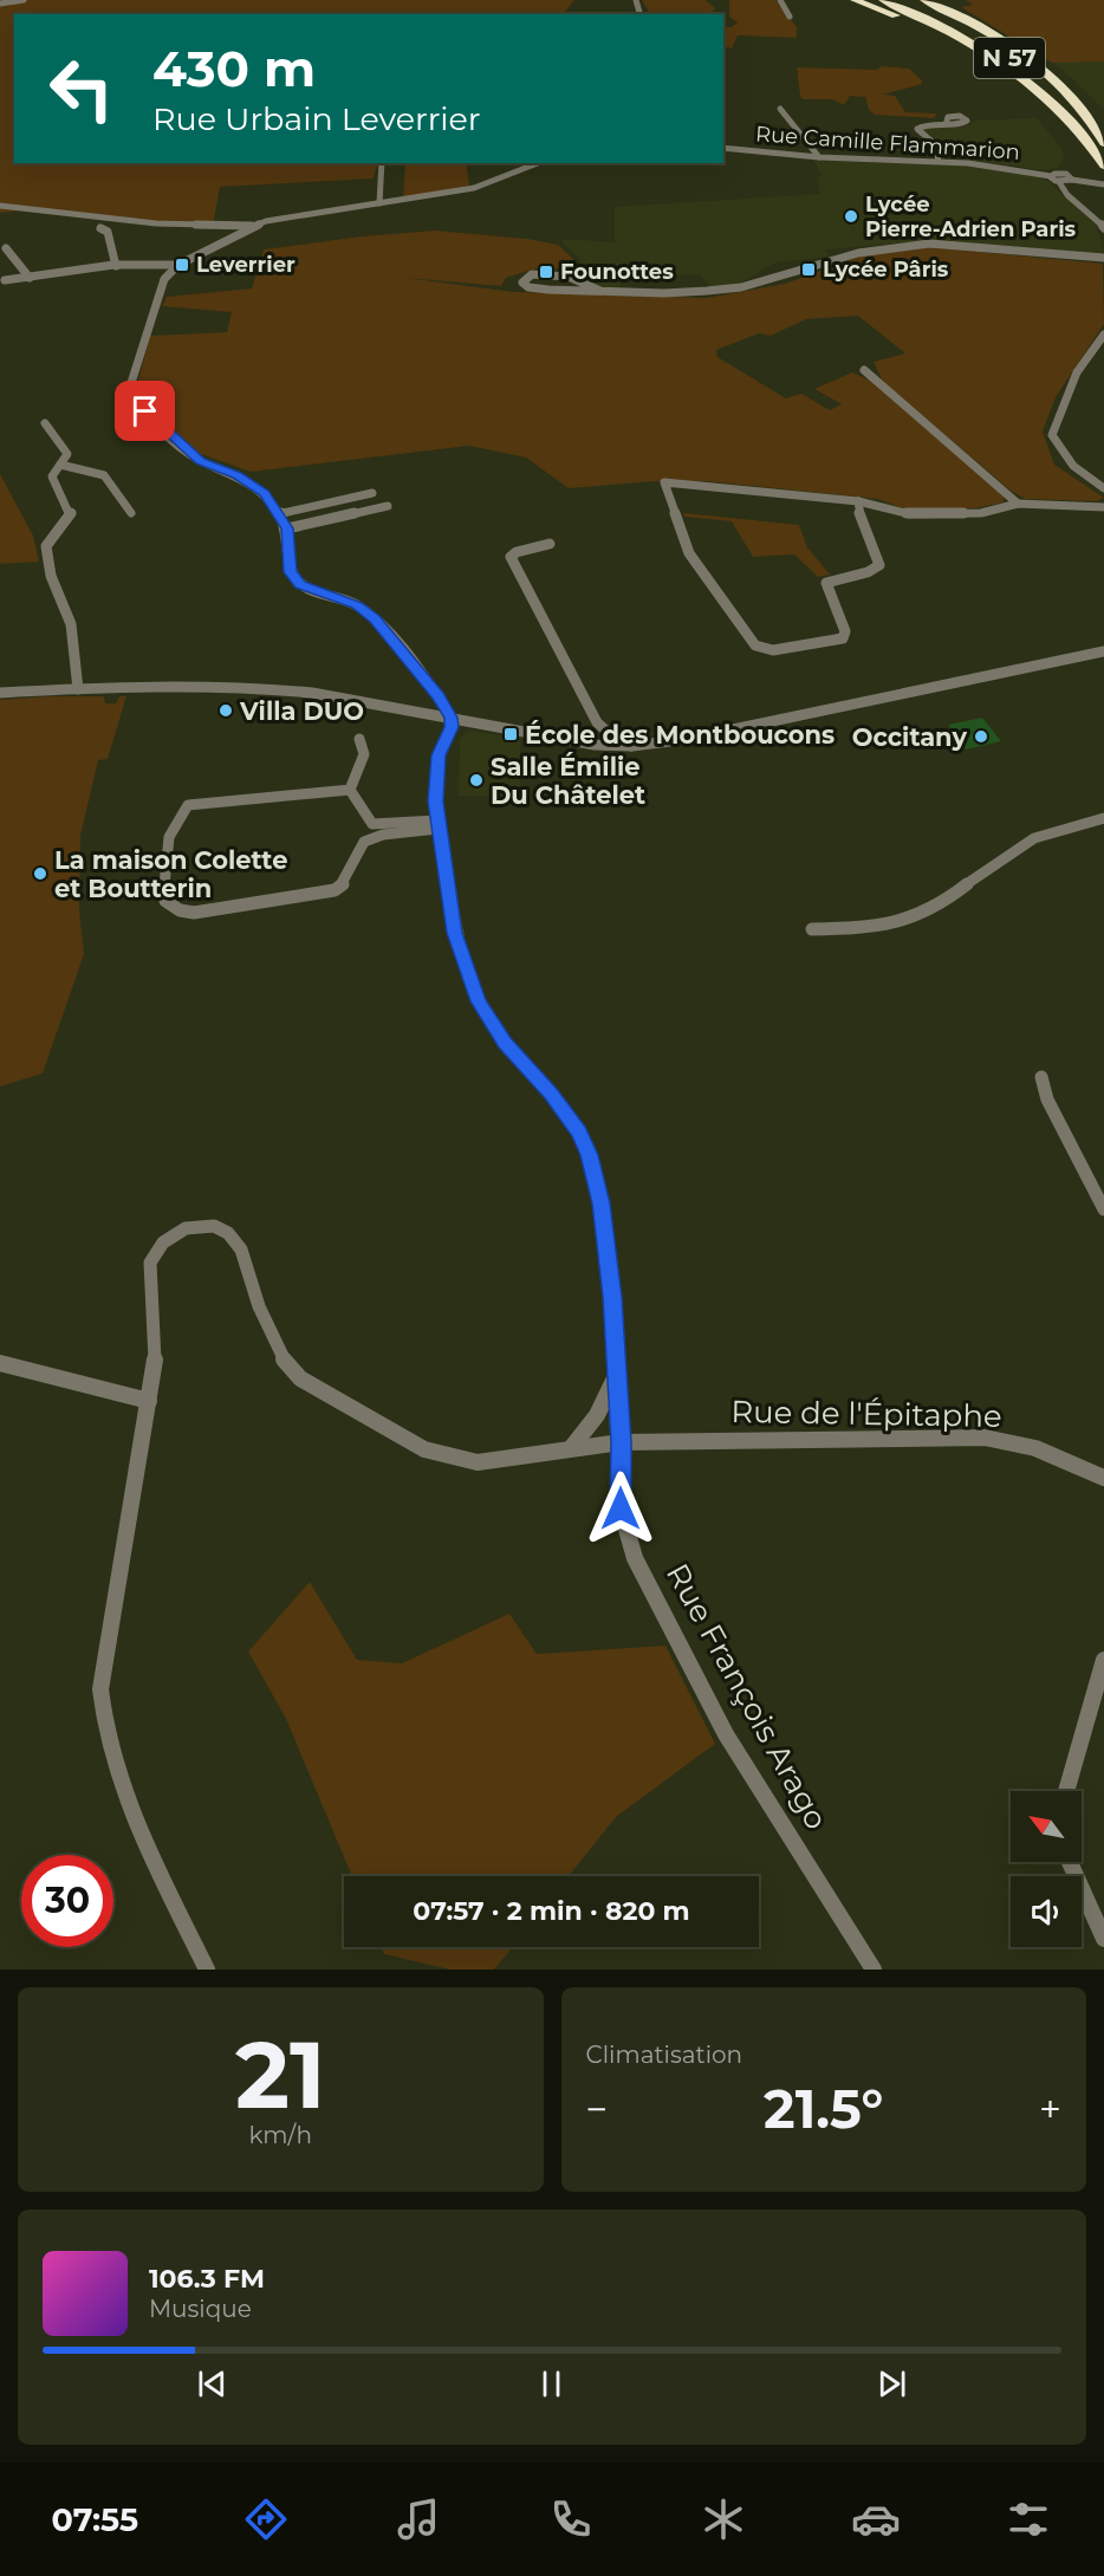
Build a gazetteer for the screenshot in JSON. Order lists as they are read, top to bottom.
{
  "streets": {
    "highway": ["N 57"],
    "street": ["Rue Camille Flammarion", "Rue de l'Épitaphe", "Rue François Arago"]
  },
  "crossings": [
    ["Rue de l'Épitaphe", "Rue François Arago"]
  ],
  "places": {
    "other": [
      "Lycée Pierre-Adrien Paris",
      "Villa DUO",
      "Occitany",
      "Salle Émilie Du Châtelet",
      "La maison Colette et Boutterin"
    ],
    "transit": [
      "Leverrier",
      "Lycée Pâris",
      "Founottes",
      "École des Montboucons"
    ]
  },
  "north": "top left",
  "page": {
    "turn": ["430 m", "Rue Urbain Leverrier"],
    "limit": "30",
    "trip": "07:57 · 2 min · 820 m",
    "tile": [
      ["21", "km/h"],
      "Climatisation"
    ],
    "heat": ["−", "21.5°", "+"],
    "song": ["106.3 FM", "Musique"],
    "tabs": "07:55"
  }
}
